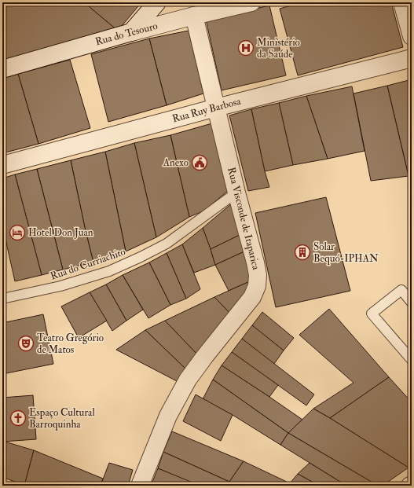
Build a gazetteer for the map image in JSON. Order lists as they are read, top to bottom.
{
  "streets": {
    "street": ["Rua do Tesouro", "Rua Ruy Barbosa", "Rua Visconde de Itaparica"],
    "lane": ["Rua do Curriachito"]
  },
  "crossings": [
    ["Rua do Tesouro", "Rua Visconde de Itaparica"],
    ["Rua Ruy Barbosa", "Rua Visconde de Itaparica"],
    ["Rua Visconde de Itaparica", "Rua do Curriachito"]
  ],
  "places": {
    "hospital": ["Ministério da Saúde"],
    "public building": ["Anexo"],
    "hotel": ["Hotel Don Juan"],
    "building": ["Solar Bequó-IPHAN"],
    "theatre": ["Teatro Gregório de Matos"],
    "church": ["Espaço Cultural Barroquinha"]
  }
}
